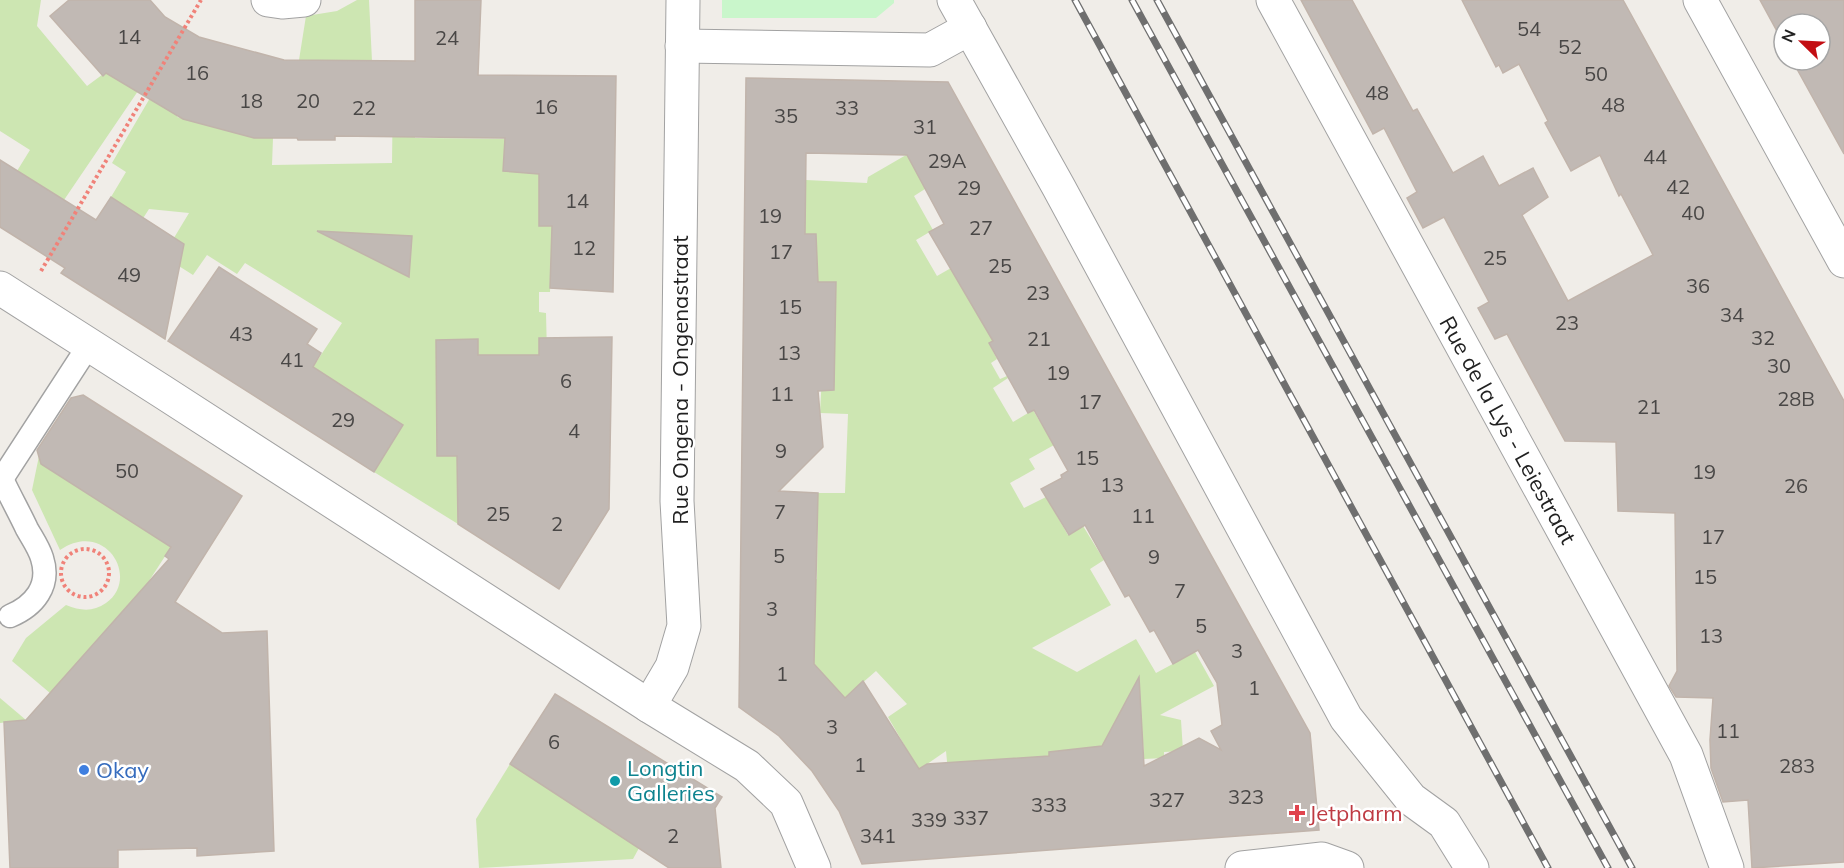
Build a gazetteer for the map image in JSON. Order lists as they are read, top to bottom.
{
  "streets": {
    "street": ["Rue Ongena - Ongenastraat", "Rue de la Lys - Leiestraat"]
  },
  "places": {
    "other": ["Okay", "Longtin Galleries"],
    "health": ["Jetpharm"]
  },
  "house_numbers": [
    "54",
    "14",
    "24",
    "52",
    "16",
    "50",
    "48",
    "18",
    "20",
    "48",
    "16",
    "22",
    "33",
    "35",
    "31",
    "44",
    "29A",
    "42",
    "29",
    "14",
    "40",
    "19",
    "27",
    "12",
    "17",
    "25",
    "25",
    "49",
    "36",
    "23",
    "15",
    "34",
    "23",
    "43",
    "32",
    "21",
    "13",
    "41",
    "30",
    "19",
    "6",
    "11",
    "28B",
    "17",
    "21",
    "29",
    "4",
    "9",
    "15",
    "50",
    "19",
    "13",
    "26",
    "7",
    "25",
    "11",
    "2",
    "17",
    "5",
    "9",
    "15",
    "7",
    "3",
    "5",
    "13",
    "3",
    "1",
    "1",
    "3",
    "11",
    "6",
    "1",
    "283",
    "323",
    "327",
    "333",
    "337",
    "339",
    "2",
    "341"
  ],
  "north": "top left"
}
